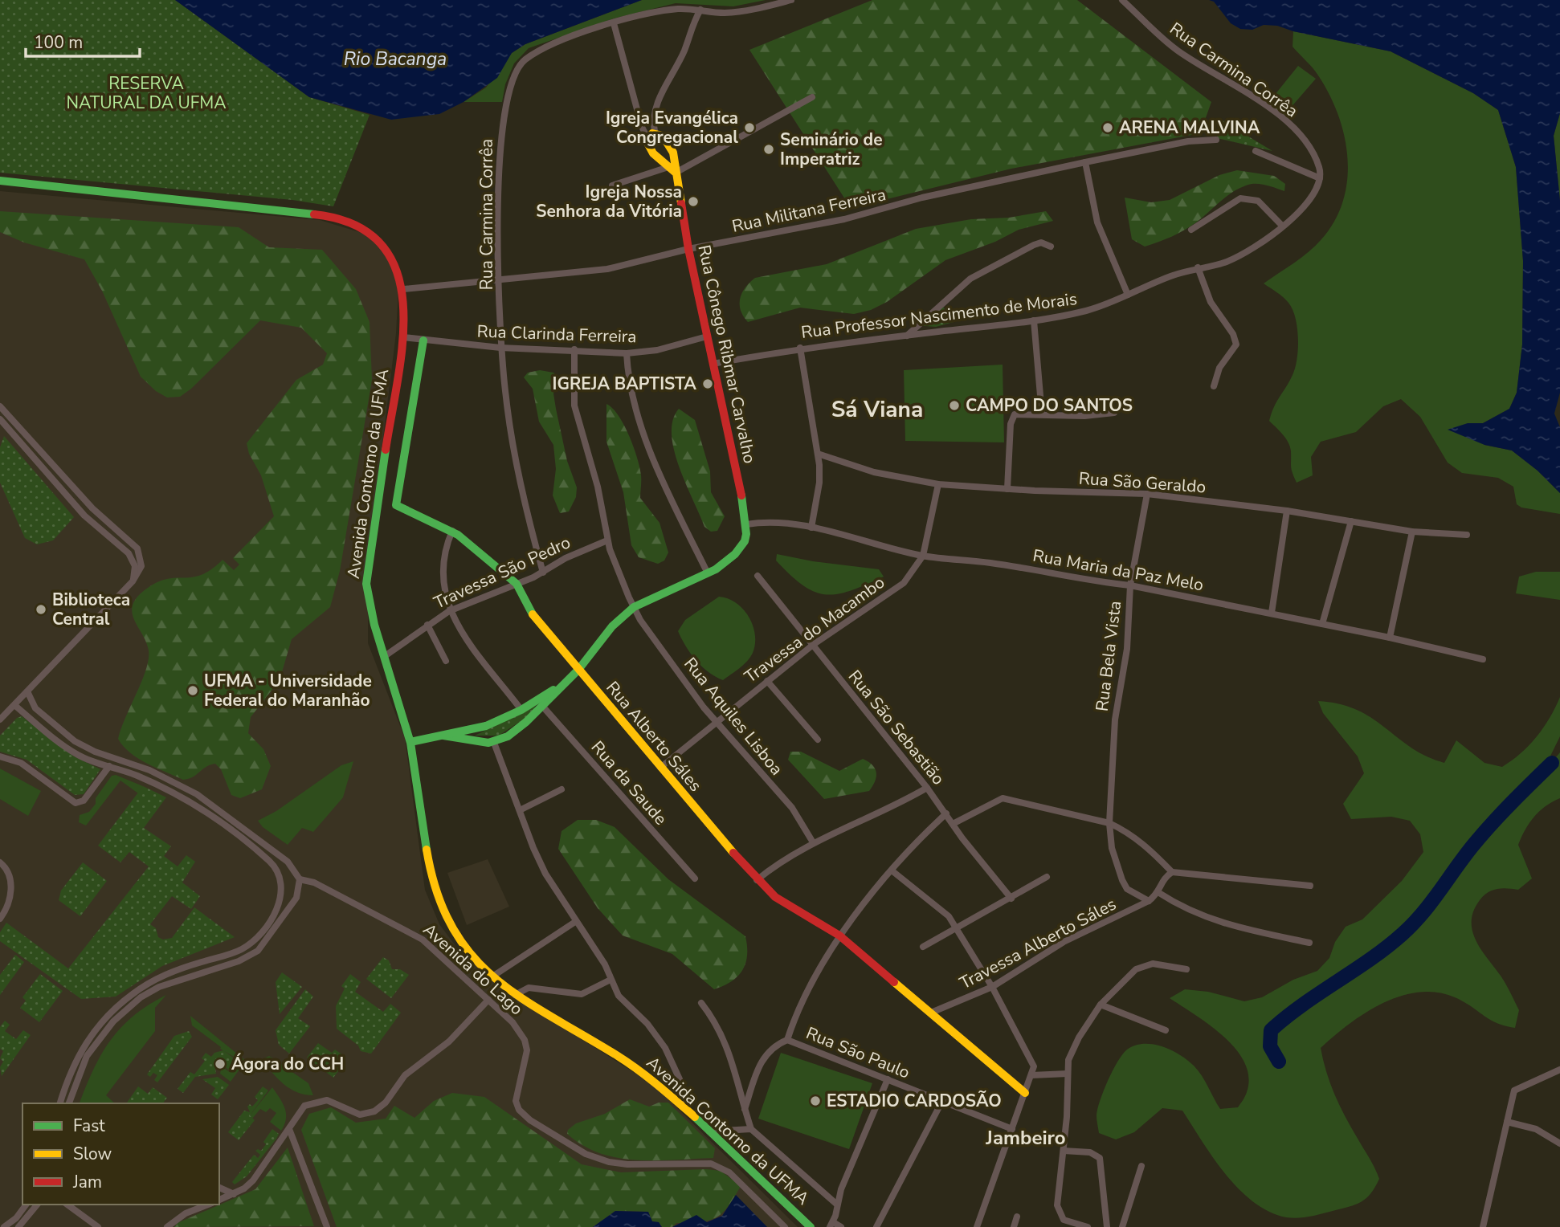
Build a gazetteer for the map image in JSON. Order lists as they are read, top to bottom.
{
  "streets": {
    "street": [
      "Rua Carmina Corrêa",
      "Rua Militana Ferreira",
      "Rua Professor Nascimento de Morais",
      "Rua Clarinda Ferreira",
      "Rua Cônego Ribmar Carvalho",
      "Avenida Contorno da UFMA",
      "Rua São Geraldo",
      "Rua Maria da Paz Melo",
      "Travessa São Pedro",
      "Travessa do Macambo",
      "Rua Bela Vista",
      "Rua Aquiles Lisboa",
      "Rua São Sebastião",
      "Rua Alberto Sáles",
      "Rua da Saude",
      "Travessa Alberto Sáles",
      "Avenida do Lago",
      "Rua São Paulo"
    ]
  },
  "crossings": [
    ["Rua Carmina Corrêa", "Rua Militana Ferreira"],
    ["Rua Carmina Corrêa", "Rua Clarinda Ferreira"],
    ["Rua Carmina Corrêa", "Rua Cônego Ribmar Carvalho"],
    ["Rua Carmina Corrêa", "Travessa São Pedro"],
    ["Rua Militana Ferreira", "Rua Cônego Ribmar Carvalho"],
    ["Rua Militana Ferreira", "Avenida Contorno da UFMA"],
    ["Rua Professor Nascimento de Morais", "Rua Cônego Ribmar Carvalho"],
    ["Rua Clarinda Ferreira", "Rua Cônego Ribmar Carvalho"],
    ["Rua Clarinda Ferreira", "Avenida Contorno da UFMA"],
    ["Rua Clarinda Ferreira", "Rua Aquiles Lisboa"],
    ["Rua Clarinda Ferreira", "Rua Alberto Sáles"],
    ["Rua Cônego Ribmar Carvalho", "Rua Maria da Paz Melo"],
    ["Avenida Contorno da UFMA", "Travessa São Pedro"],
    ["Rua São Geraldo", "Travessa do Macambo"],
    ["Rua São Geraldo", "Rua Bela Vista"],
    ["Rua Maria da Paz Melo", "Travessa do Macambo"],
    ["Rua Maria da Paz Melo", "Rua Bela Vista"],
    ["Travessa São Pedro", "Rua Aquiles Lisboa"],
    ["Travessa São Pedro", "Rua Alberto Sáles"],
    ["Travessa do Macambo", "Rua Aquiles Lisboa"],
    ["Travessa do Macambo", "Rua São Sebastião"],
    ["Travessa do Macambo", "Rua Alberto Sáles"],
    ["Rua Bela Vista", "Travessa Alberto Sáles"],
    ["Rua Alberto Sáles", "Travessa Alberto Sáles"]
  ],
  "districts": ["Sá Viana", "Jambeiro"],
  "water": ["Rio Bacanga"],
  "parks": ["RESERVA NATURAL DA UFMA"],
  "places": [
    "Igreja Evangélica Congregacional",
    "ARENA MALVINA",
    "Seminário de Imperatriz",
    "Igreja Nossa Senhora da Vitória",
    "IGREJA BAPTISTA",
    "CAMPO DO SANTOS",
    "Biblioteca Central",
    "UFMA - Universidade Federal do Maranhão",
    "Ágora do CCH",
    "ESTADIO CARDOSÃO"
  ],
  "legend": ["Fast", "Slow", "Jam"],
  "scale_bar": "100 m"
}
